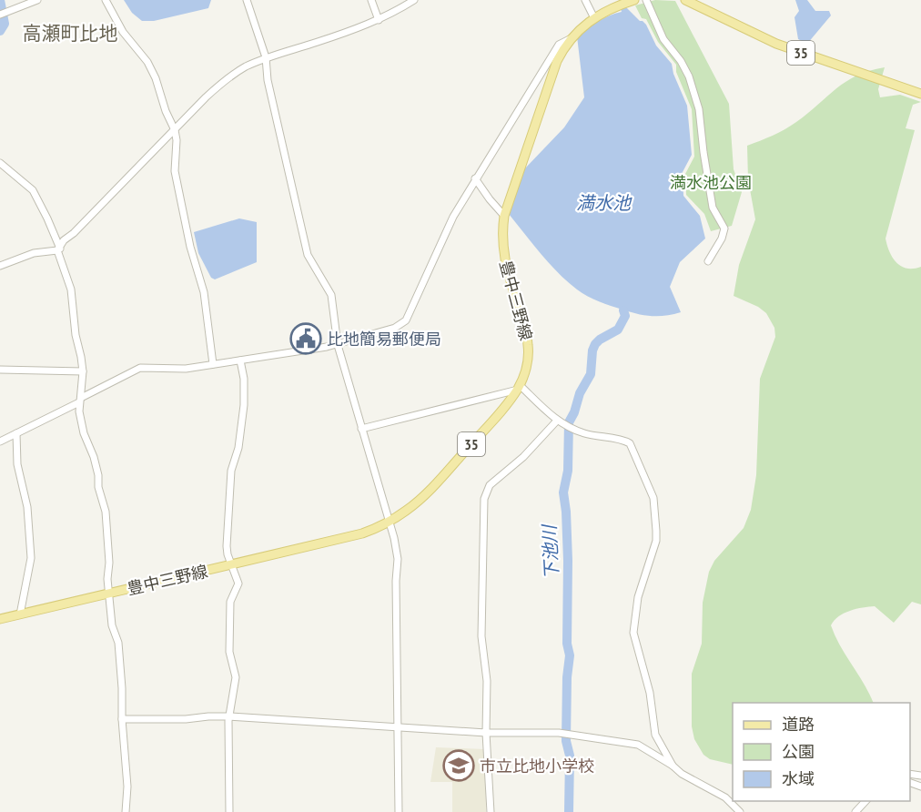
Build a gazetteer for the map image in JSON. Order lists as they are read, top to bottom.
{
  "streets": {
    "main road": ["35", "豊中三野線"]
  },
  "districts": ["高瀬町比地"],
  "water": ["満水池", "下池川"],
  "parks": ["満水池公園"],
  "places": {
    "public building": ["比地簡易郵便局"],
    "school or university": ["市立比地小学校"]
  },
  "legend": ["道路", "公園", "水域"]
}
